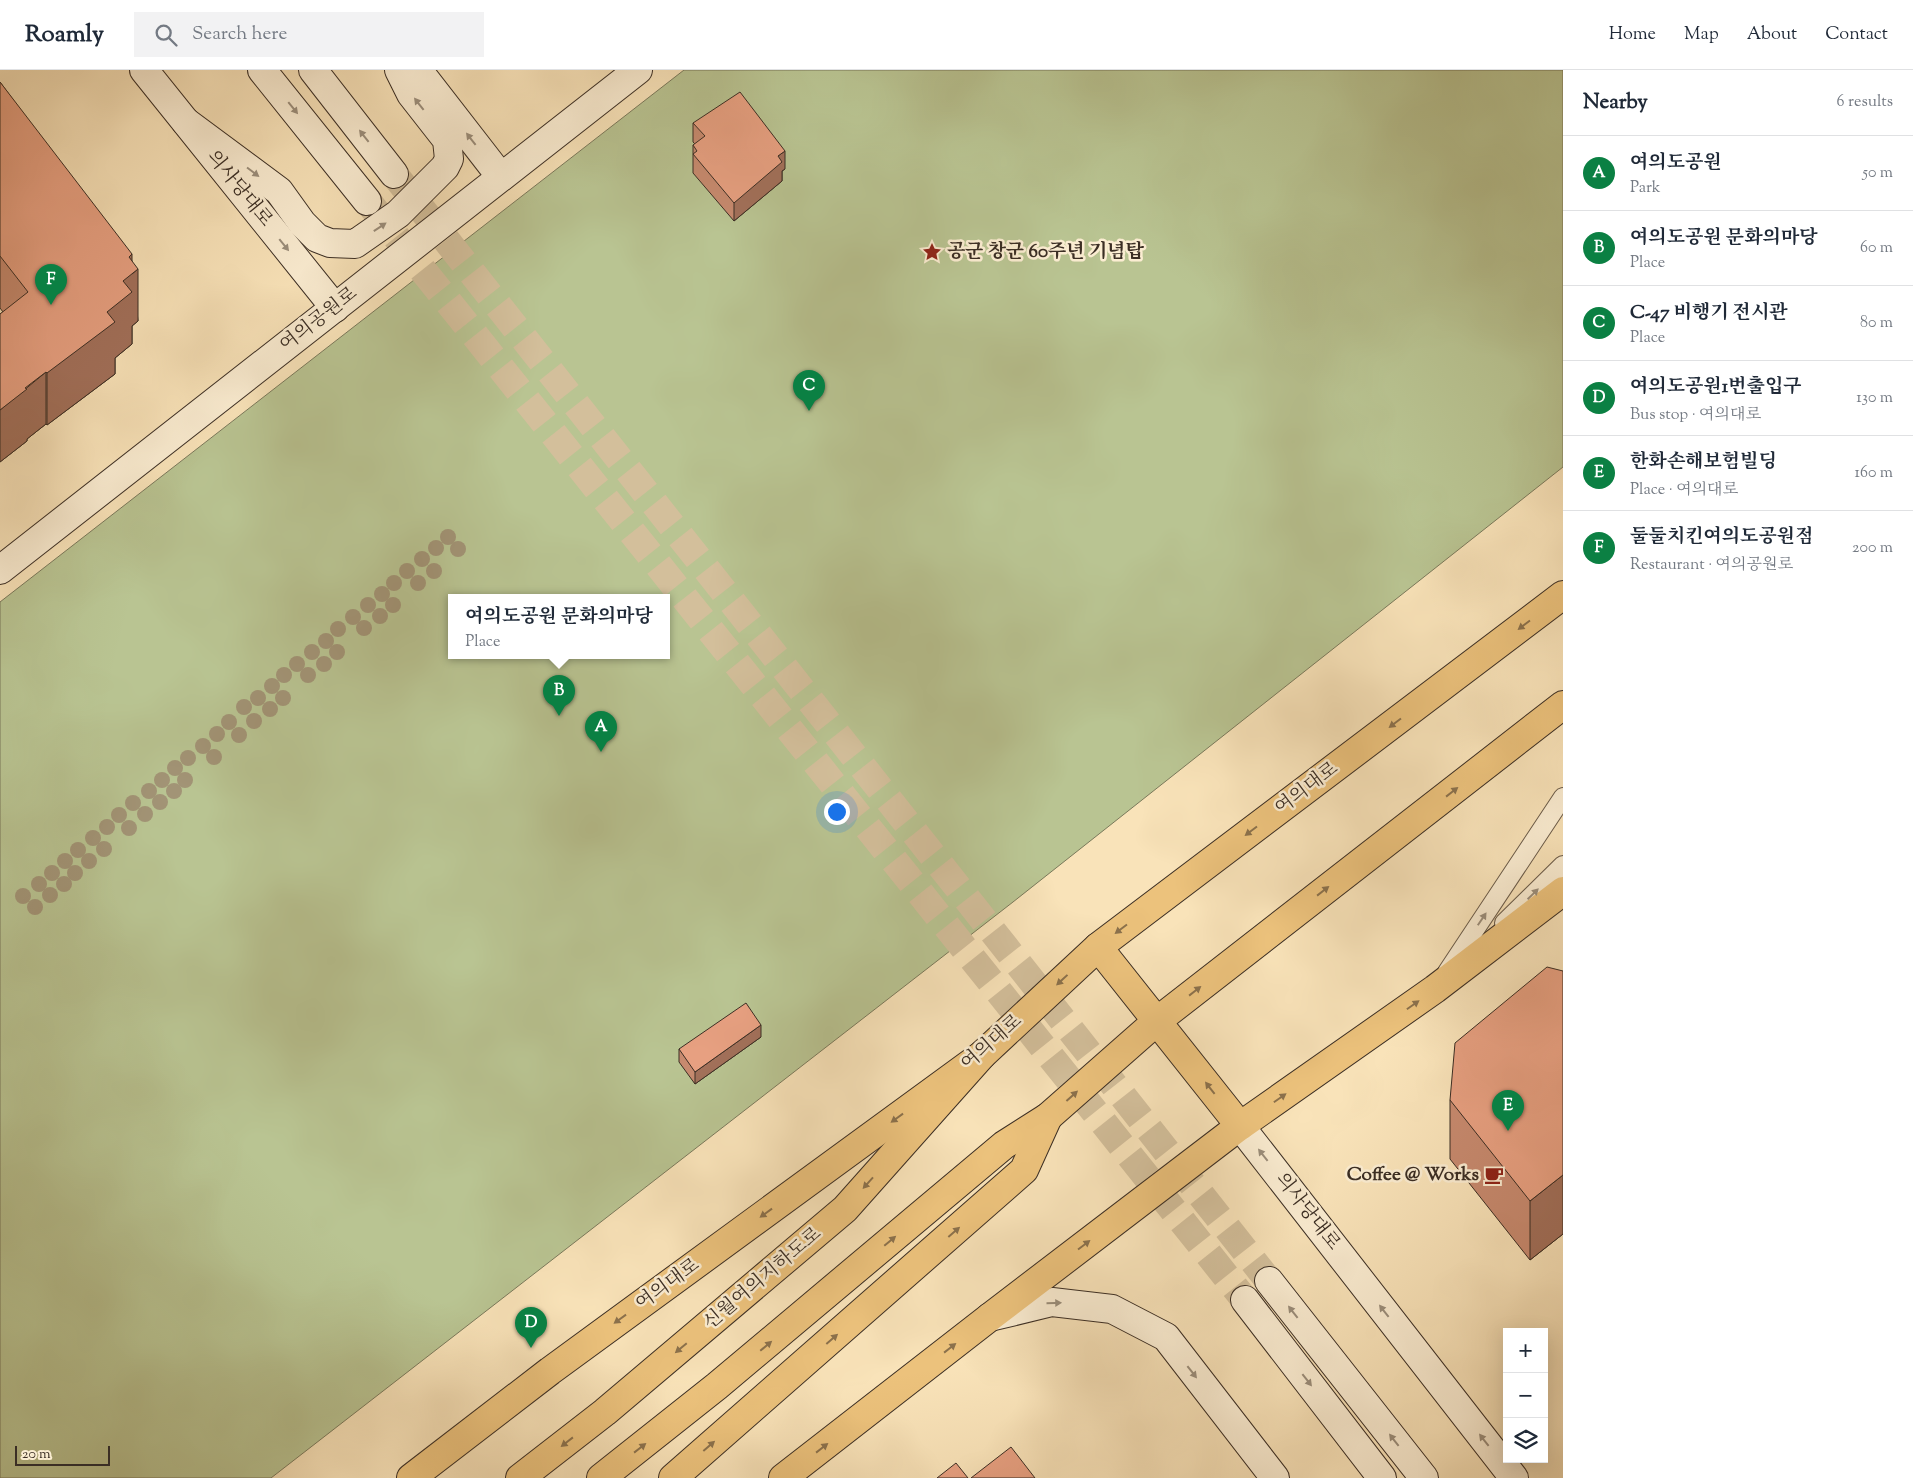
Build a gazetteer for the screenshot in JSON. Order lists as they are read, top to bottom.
{
  "streets": {
    "main road": [
      "의사당대로",
      "여의공원로",
      "여의대로",
      "신월여의지하도로"
    ]
  },
  "crossings": [
    ["의사당대로", "여의공원로"],
    ["의사당대로", "여의대로"],
    ["여의대로", "신월여의지하도로"]
  ],
  "places": {
    "place": ["공군 창군 60주년 기념탑"],
    "cafe": ["Coffee @ Works"]
  },
  "scale_bar": "20 m",
  "page": {
    "header": "Roamly",
    "search": "Search here",
    "nav": [
      "Home",
      "Map",
      "About",
      "Contact"
    ],
    "heading": ["Nearby", "6 results"],
    "list": [
      {
        "mark": "A",
        "name": "여의도공원",
        "note": "Park",
        "value": "50 m"
      },
      {
        "mark": "B",
        "name": "여의도공원 문화의마당",
        "note": "Place",
        "value": "60 m"
      },
      {
        "mark": "C",
        "name": "C-47 비행기 전시관",
        "note": "Place",
        "value": "80 m"
      },
      {
        "mark": "D",
        "name": "여의도공원1번출입구",
        "note": "Bus stop · 여의대로",
        "value": "130 m"
      },
      {
        "mark": "E",
        "name": "한화손해보험빌딩",
        "note": "Place · 여의대로",
        "value": "160 m"
      },
      {
        "mark": "F",
        "name": "둘둘치킨여의도공원점",
        "note": "Restaurant · 여의공원로",
        "value": "200 m"
      }
    ],
    "pins": [
      "F",
      "C",
      "B",
      "A",
      "E",
      "D"
    ],
    "popup": ["여의도공원 문화의마당", "Place"],
    "map_buttons": ["+", "−"],
    "scale": "20 m"
  }
}
